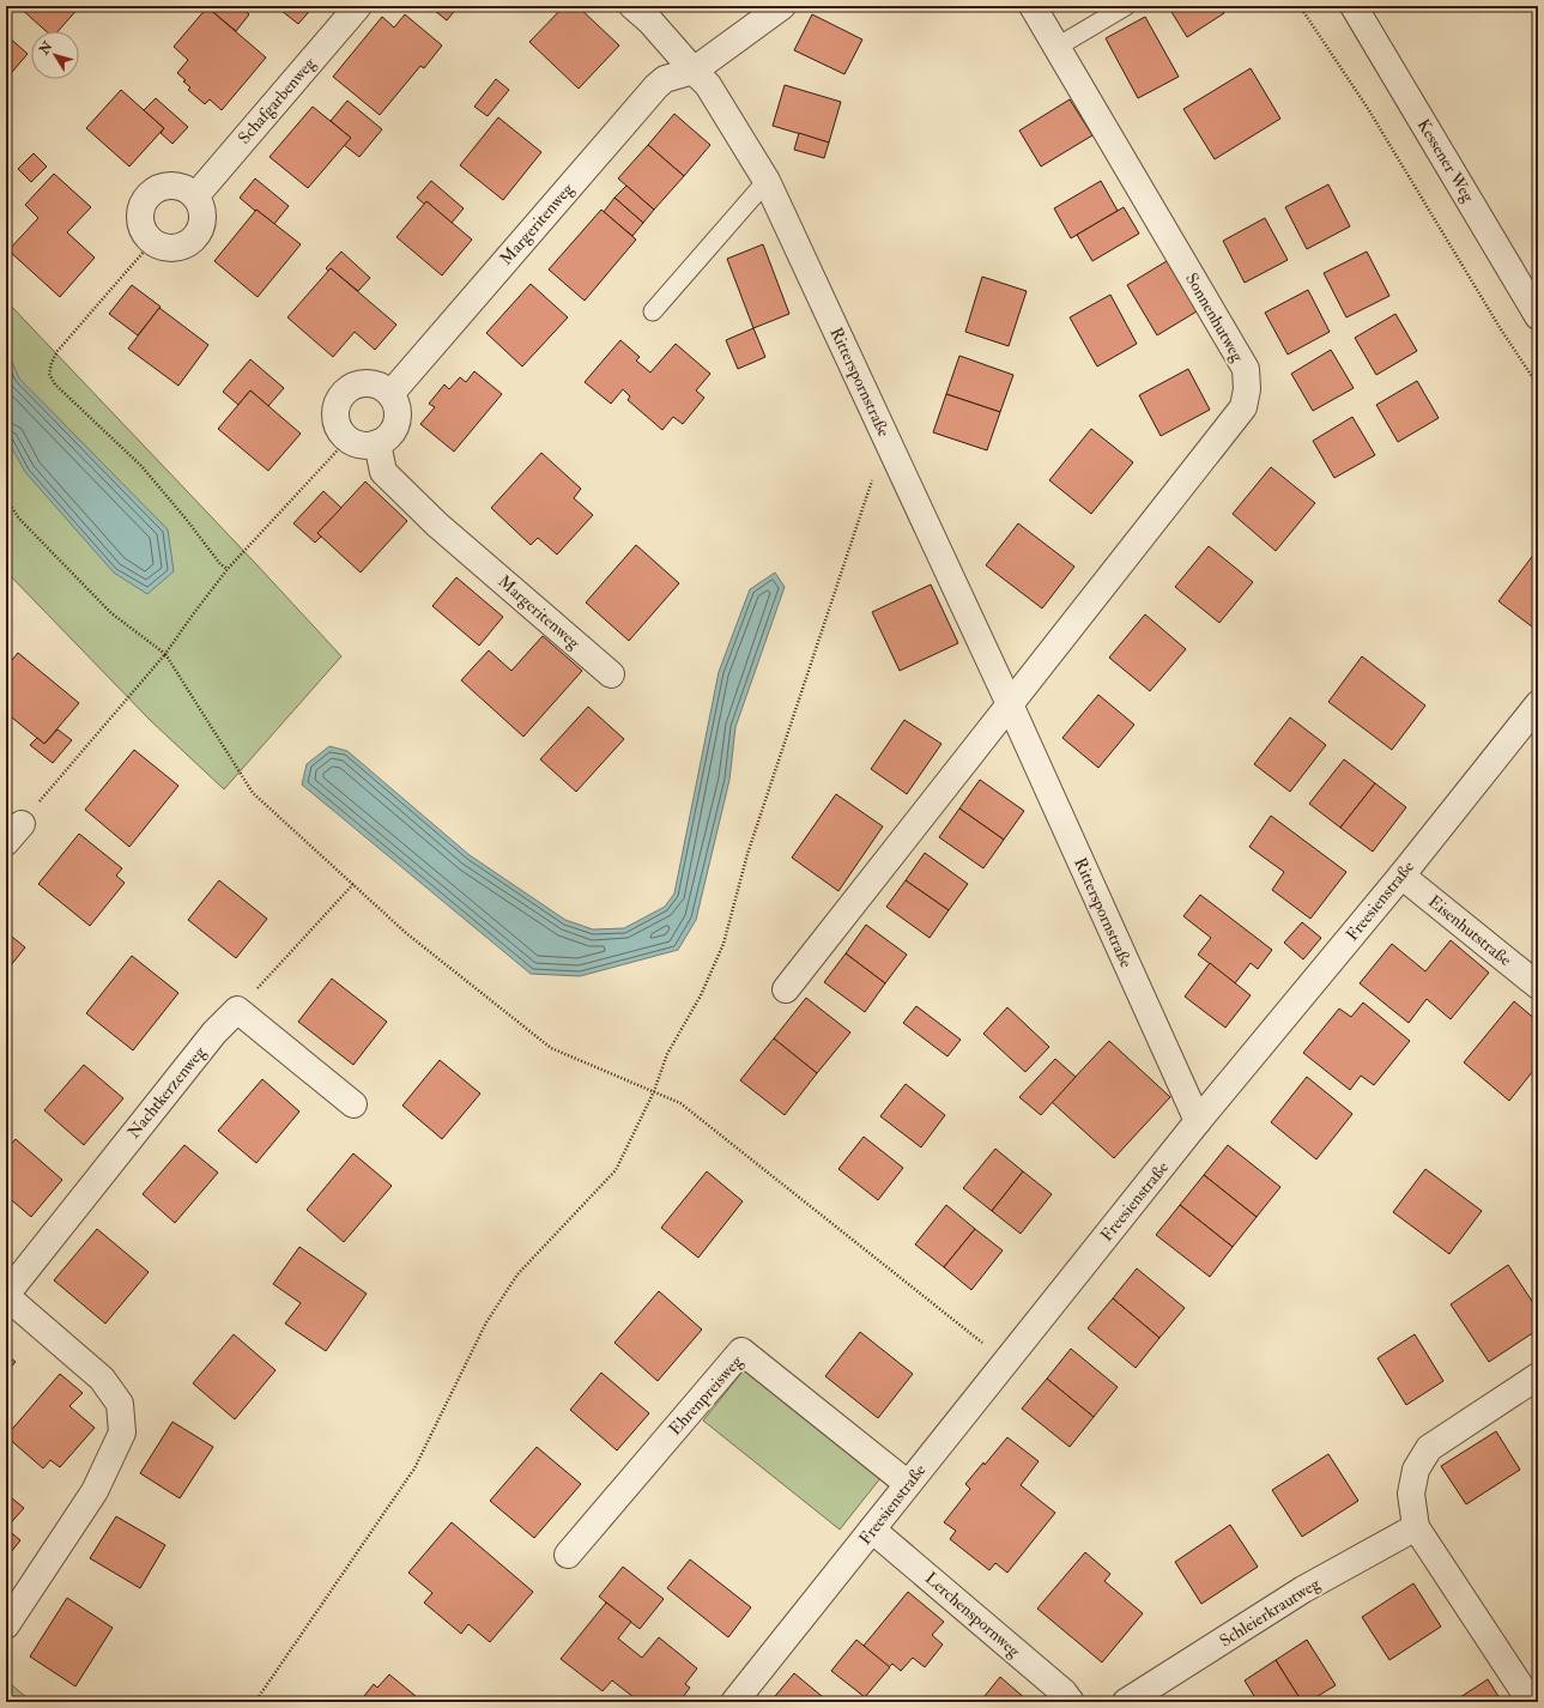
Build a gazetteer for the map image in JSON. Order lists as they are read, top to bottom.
{
  "streets": {
    "street": [
      "Schafgarbenweg",
      "Kessener Weg",
      "Margeritenweg",
      "Sonnenhutweg",
      "Ritterspornstraße",
      "Freesienstraße",
      "Eisenhutstraße",
      "Nachtkerzenweg",
      "Ehrenpreisweg",
      "Schleierkrautweg",
      "Lerchenspornweg"
    ]
  },
  "crossings": [
    ["Margeritenweg", "Ritterspornstraße"],
    ["Sonnenhutweg", "Ritterspornstraße"],
    ["Ritterspornstraße", "Freesienstraße"],
    ["Freesienstraße", "Eisenhutstraße"],
    ["Freesienstraße", "Ehrenpreisweg"],
    ["Freesienstraße", "Lerchenspornweg"]
  ],
  "north": "top left"
}
